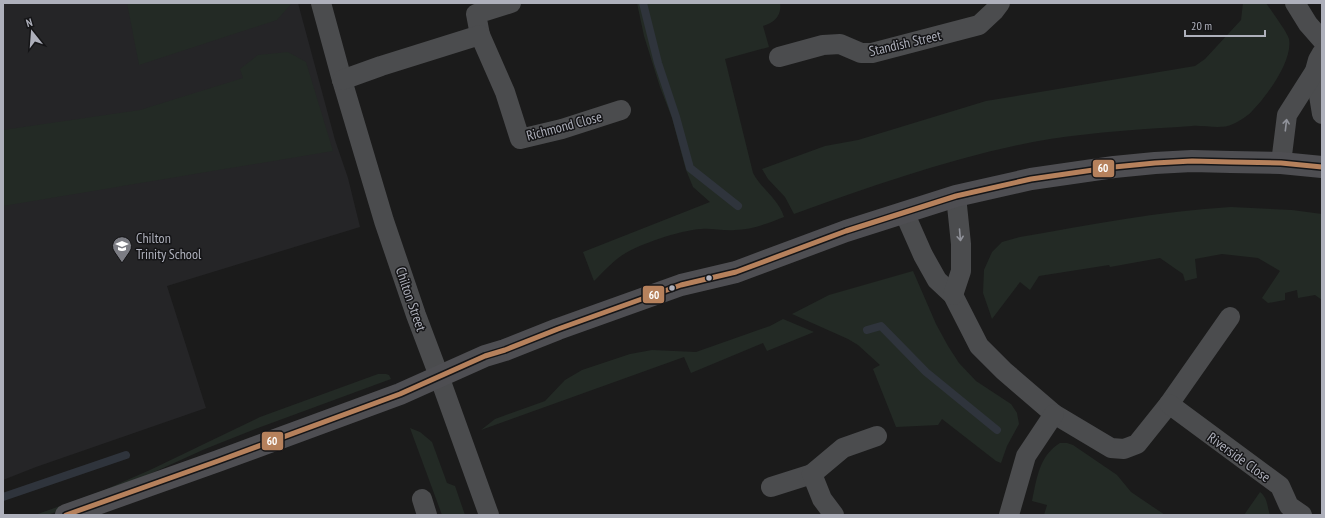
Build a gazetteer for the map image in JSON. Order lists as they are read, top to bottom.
{
  "streets": {
    "street": [
      "Standish Street",
      "Richmond Close",
      "Chilton Street",
      "Riverside Close"
    ]
  },
  "places": {
    "school or university": ["Chilton Trinity School"]
  },
  "lines": ["transit line 60"],
  "scale_bar": "20 m",
  "north": "top"
}
